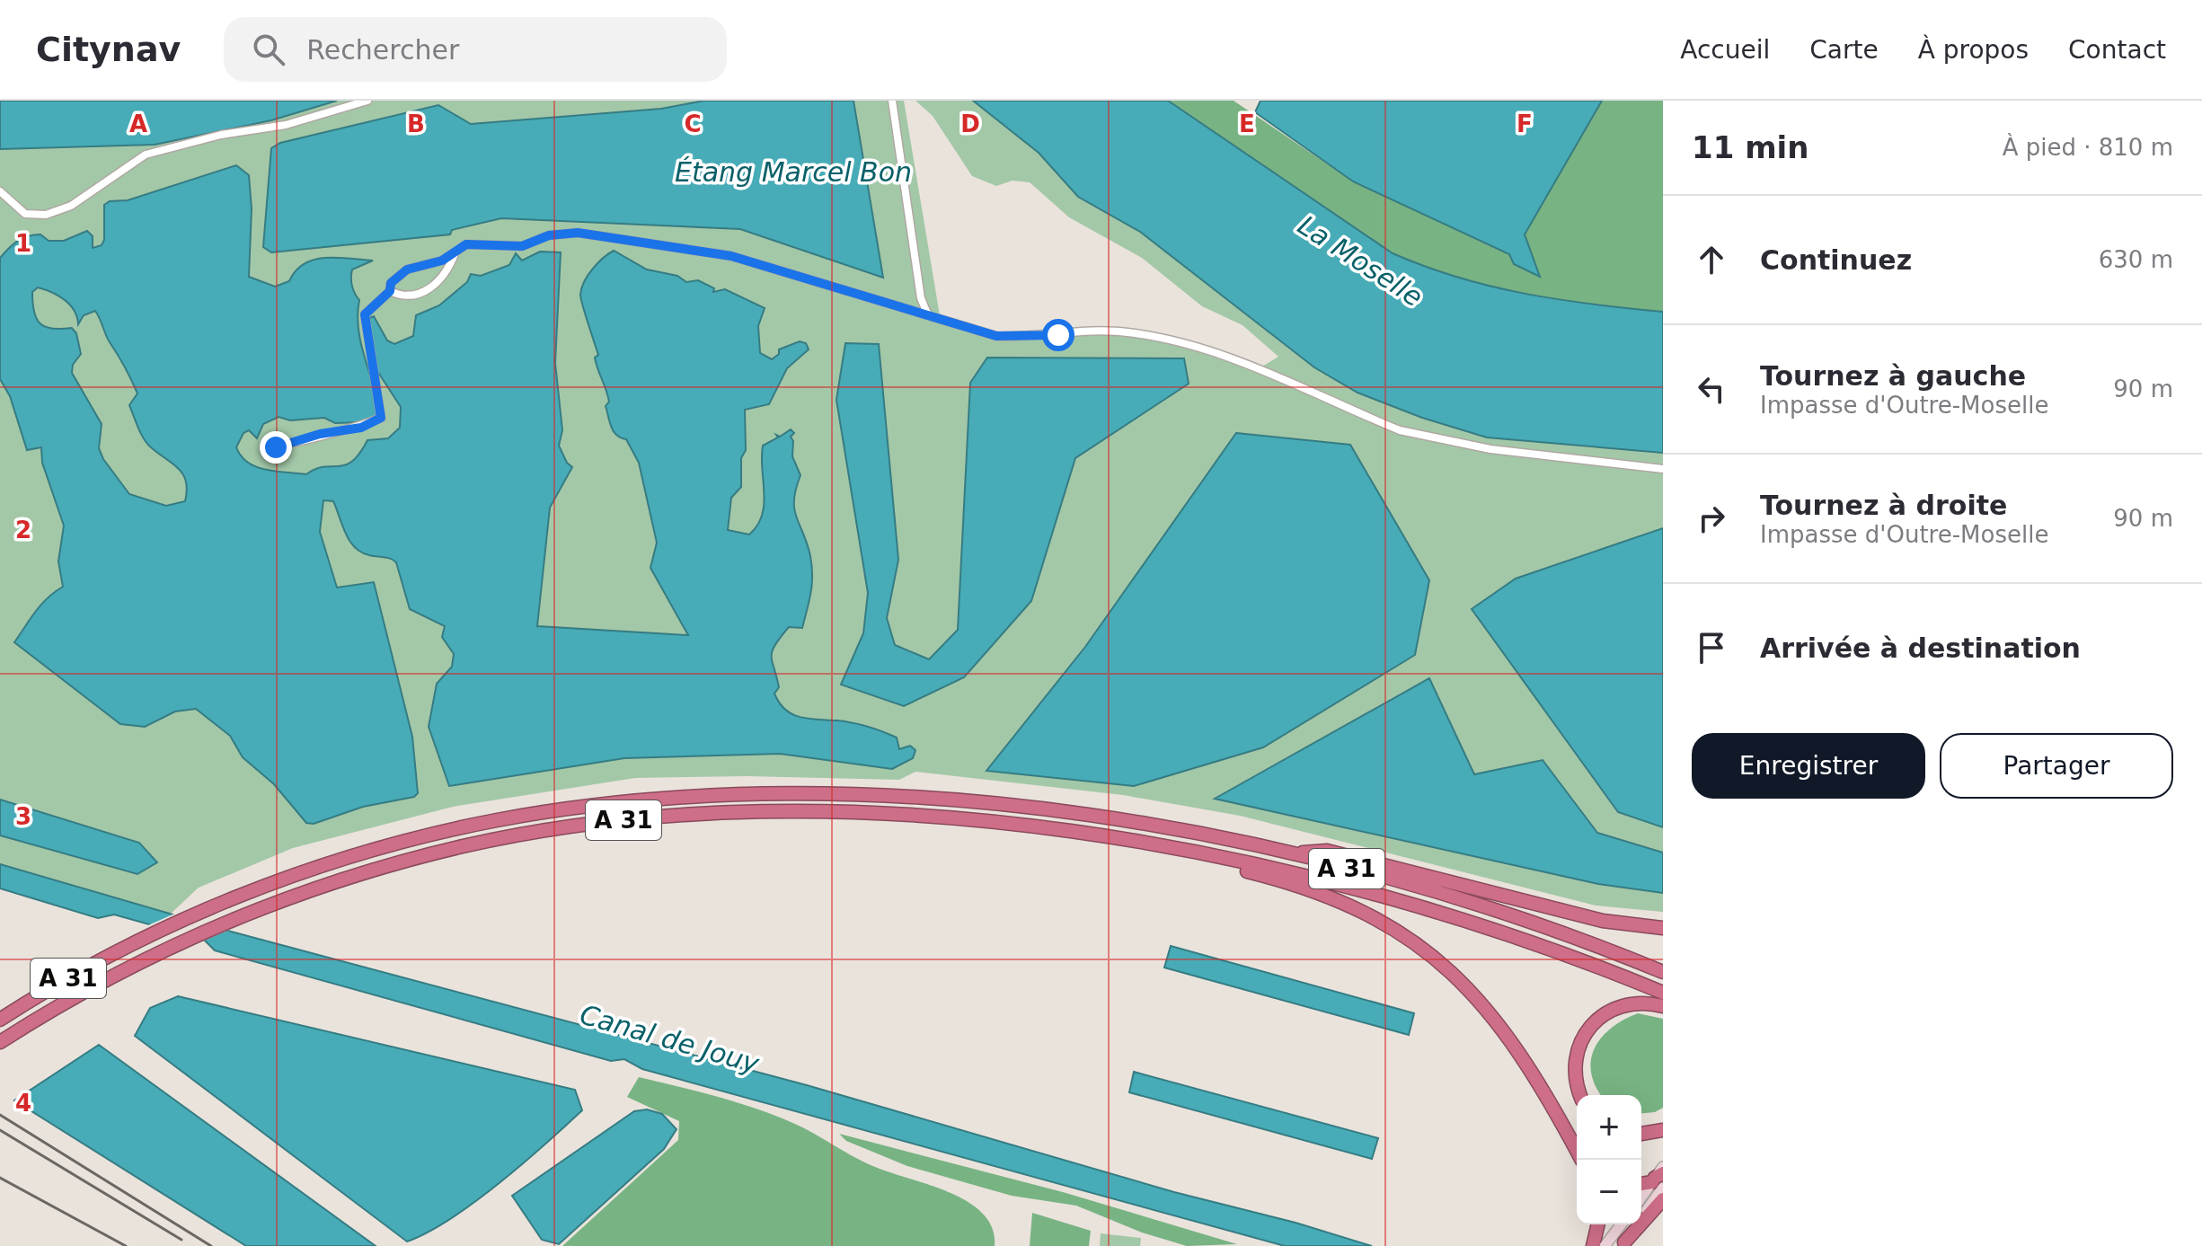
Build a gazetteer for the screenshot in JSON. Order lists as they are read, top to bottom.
{
  "streets": {
    "highway": ["A 31"]
  },
  "water": ["Étang Marcel Bon", "La Moselle", "Canal de Jouy"],
  "page": {
    "header": "Citynav",
    "search": "Rechercher",
    "nav": [
      "Accueil",
      "Carte",
      "À propos",
      "Contact"
    ],
    "heading": ["11 min", "À pied · 810 m"],
    "list": [
      ["Continuez", "630 m"],
      ["Tournez à gauche", "Impasse d'Outre-Moselle", "90 m"],
      ["Tournez à droite", "Impasse d'Outre-Moselle", "90 m"],
      "Arrivée à destination"
    ],
    "buttons": ["Enregistrer", "Partager"],
    "map_buttons": ["+", "−"]
  },
  "grid": {
    "columns": [
      "A",
      "B",
      "C",
      "D",
      "E",
      "F"
    ],
    "rows": [
      "1",
      "2",
      "3",
      "4"
    ]
  }
}
